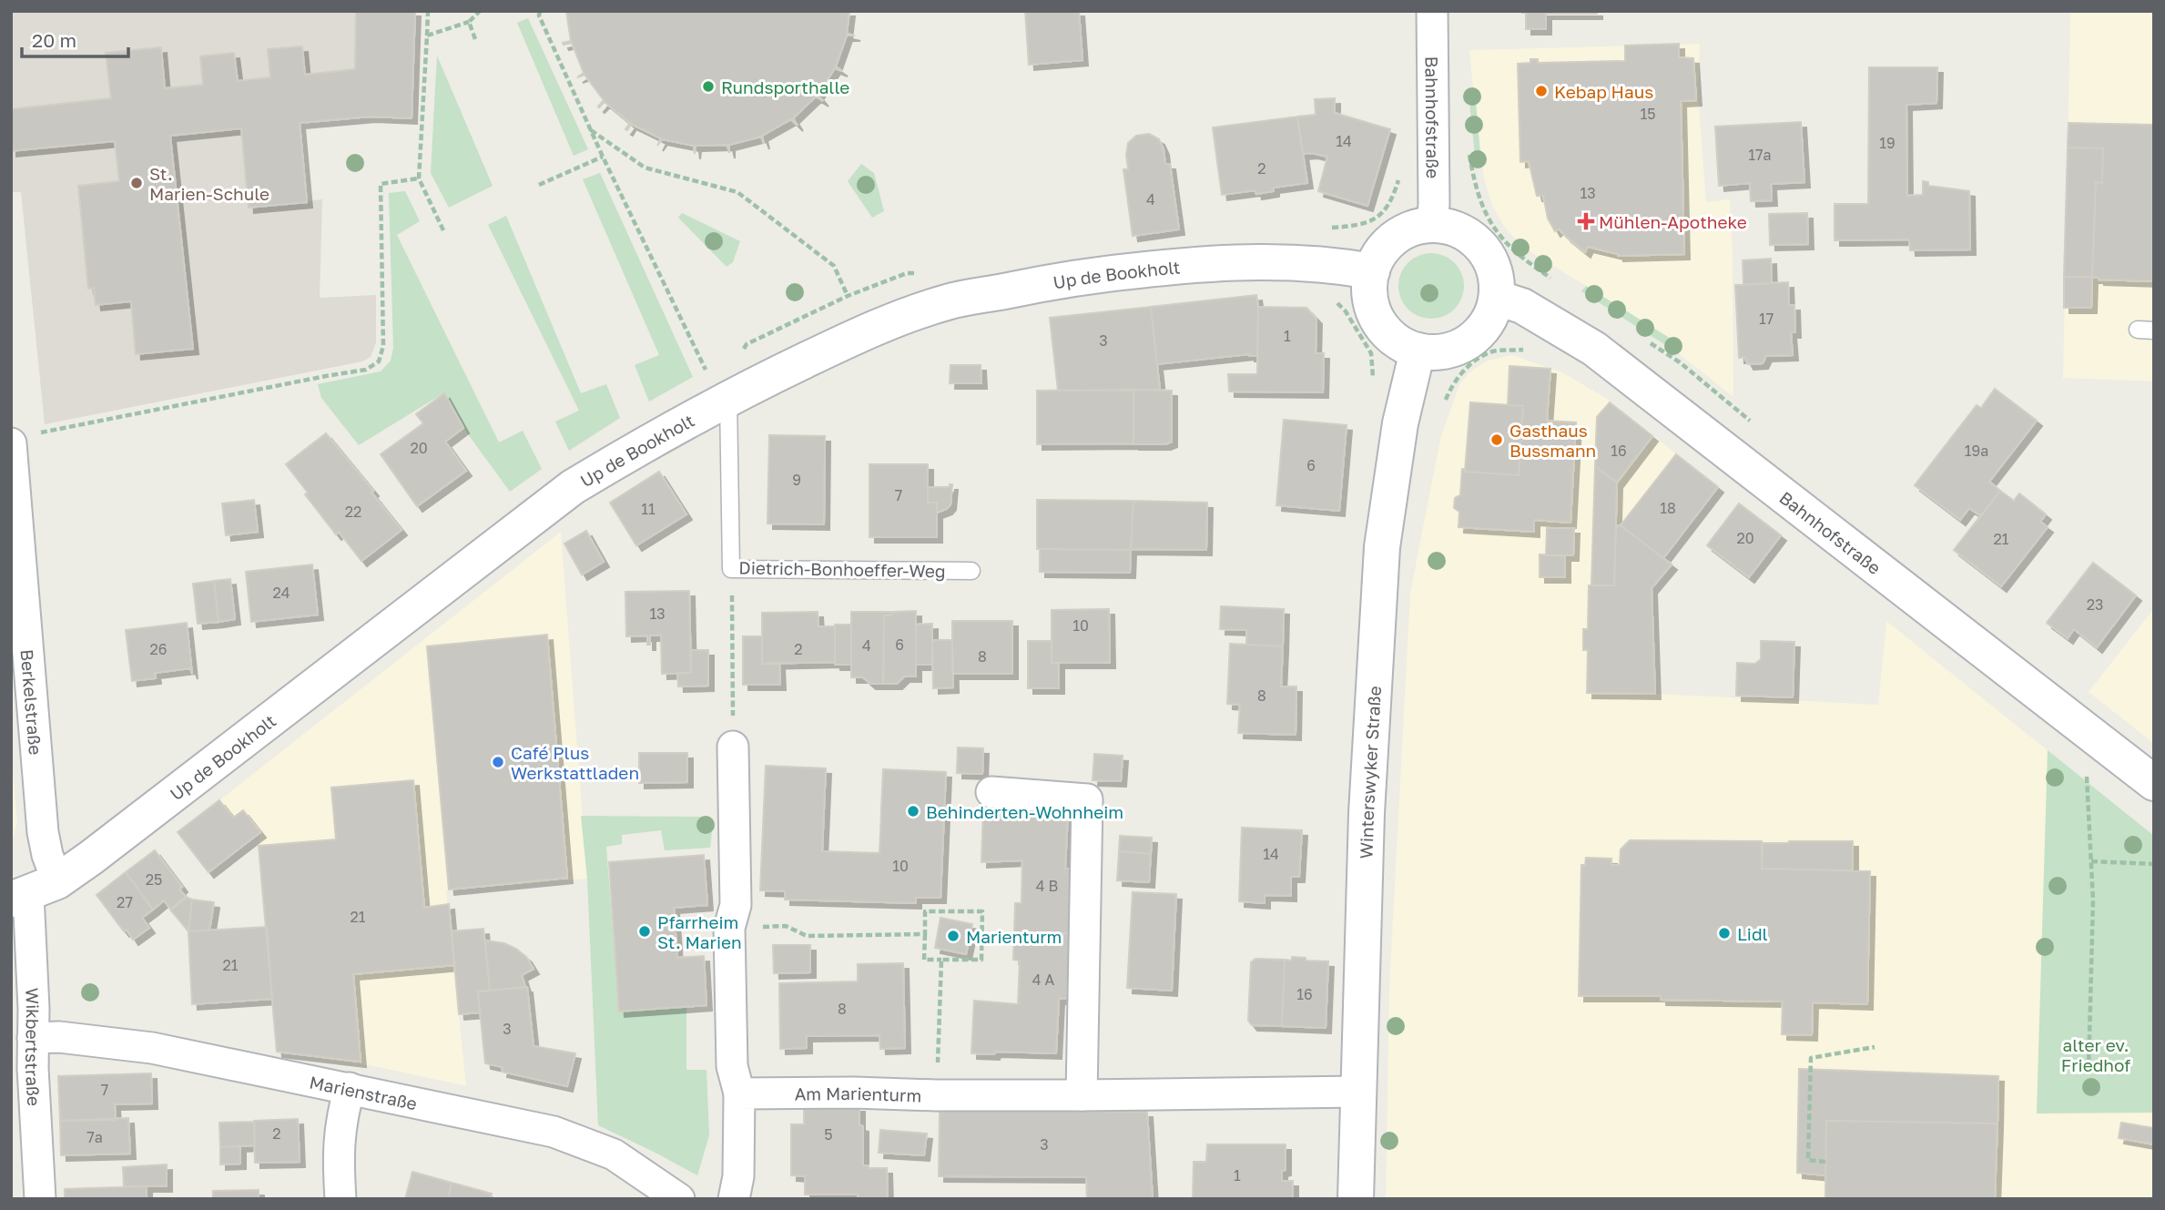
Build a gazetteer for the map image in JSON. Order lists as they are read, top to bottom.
{
  "streets": {
    "street": [
      "Bahnhofstraße",
      "Up de Bookholt",
      "Berkelstraße",
      "Winterswyker Straße",
      "Wikbertstraße",
      "Marienstraße",
      "Am Marienturm"
    ],
    "lane": ["Dietrich-Bonhoeffer-Weg"]
  },
  "crossings": [
    ["Bahnhofstraße", "Up de Bookholt"],
    ["Bahnhofstraße", "Winterswyker Straße"],
    ["Up de Bookholt", "Dietrich-Bonhoeffer-Weg"],
    ["Up de Bookholt", "Berkelstraße"],
    ["Up de Bookholt", "Winterswyker Straße"],
    ["Up de Bookholt", "Wikbertstraße"],
    ["Berkelstraße", "Wikbertstraße"],
    ["Winterswyker Straße", "Am Marienturm"],
    ["Wikbertstraße", "Marienstraße"]
  ],
  "parks": ["alter ev. Friedhof"],
  "places": {
    "other": [
      "Rundsporthalle",
      "Kebap Haus",
      "St. Marien-Schule",
      "Gasthaus Bussmann",
      "Café Plus Werkstattladen",
      "Behinderten-Wohnheim",
      "Pfarrheim St. Marien",
      "Lidl",
      "Marienturm"
    ],
    "health": ["Mühlen-Apotheke"]
  },
  "house_numbers": [
    "15",
    "14",
    "19",
    "17a",
    "2",
    "13",
    "4",
    "17",
    "1",
    "3",
    "20",
    "16",
    "19a",
    "6",
    "9",
    "7",
    "18",
    "11",
    "22",
    "20",
    "21",
    "24",
    "23",
    "13",
    "10",
    "6",
    "4",
    "26",
    "2",
    "8",
    "8",
    "14",
    "10",
    "25",
    "4 B",
    "27",
    "21",
    "21",
    "4 A",
    "16",
    "8",
    "3",
    "7",
    "2",
    "5",
    "7a",
    "3",
    "1"
  ],
  "scale_bar": "20 m"
}
